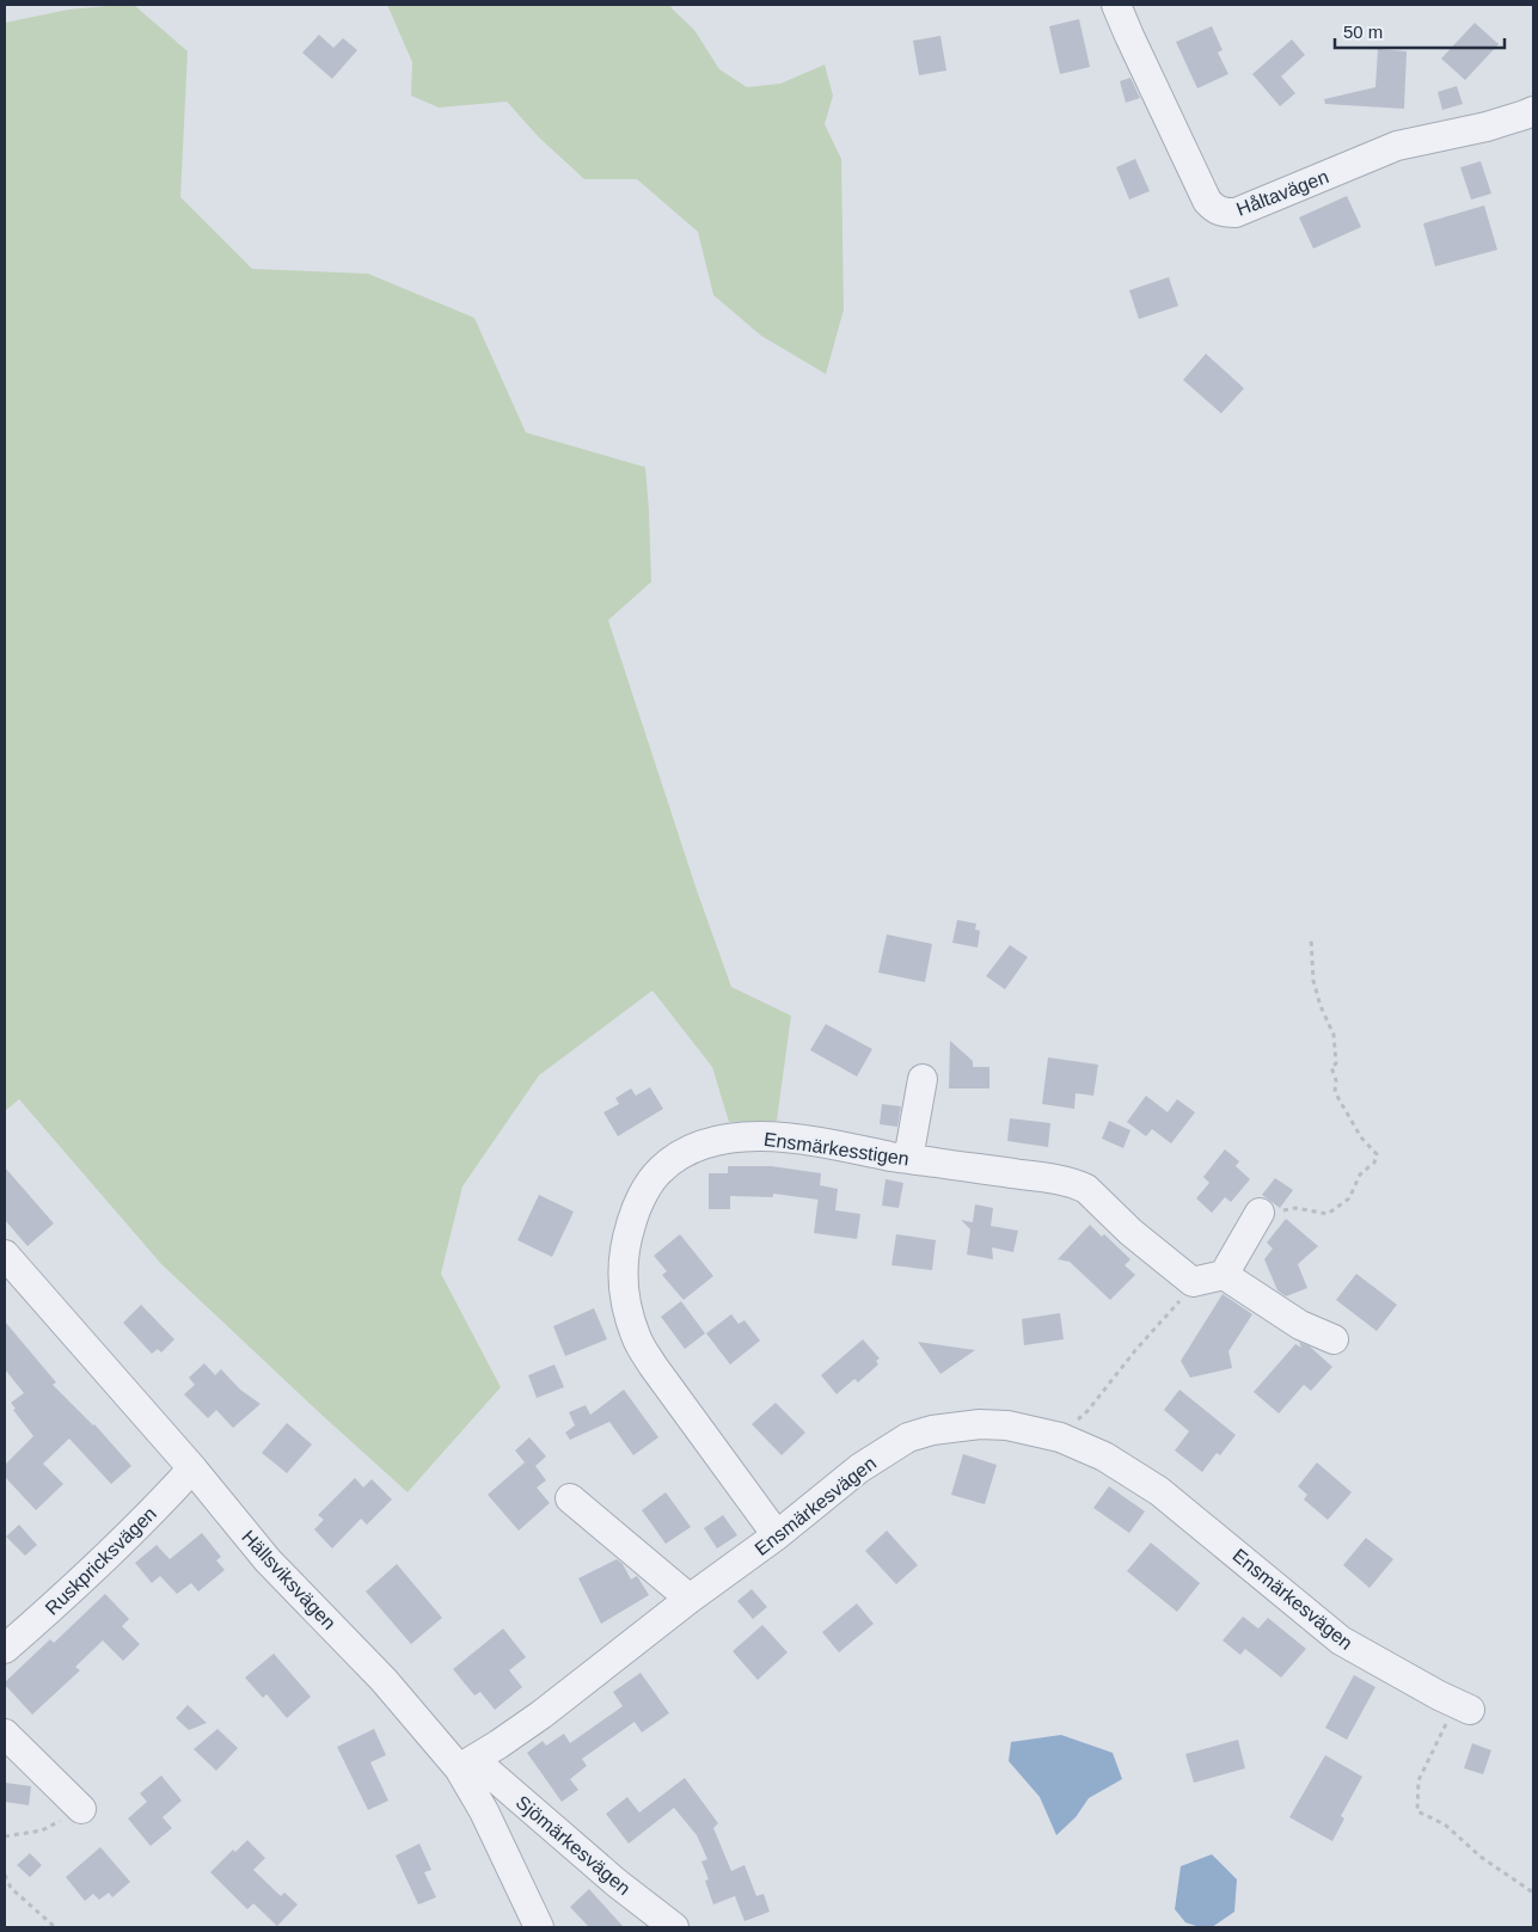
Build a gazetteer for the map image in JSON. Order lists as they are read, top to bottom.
{
  "streets": {
    "street": [
      "Håltavägen",
      "Ensmärkesstigen",
      "Ensmärkesvägen",
      "Ruskpricksvägen",
      "Hällsviksvägen",
      "Sjömärkesvägen"
    ]
  },
  "crossings": [
    ["Ensmärkesstigen", "Ensmärkesvägen"],
    ["Ensmärkesvägen", "Hällsviksvägen"],
    ["Ensmärkesvägen", "Sjömärkesvägen"],
    ["Ruskpricksvägen", "Hällsviksvägen"],
    ["Hällsviksvägen", "Sjömärkesvägen"]
  ],
  "scale_bar": "50 m"
}
